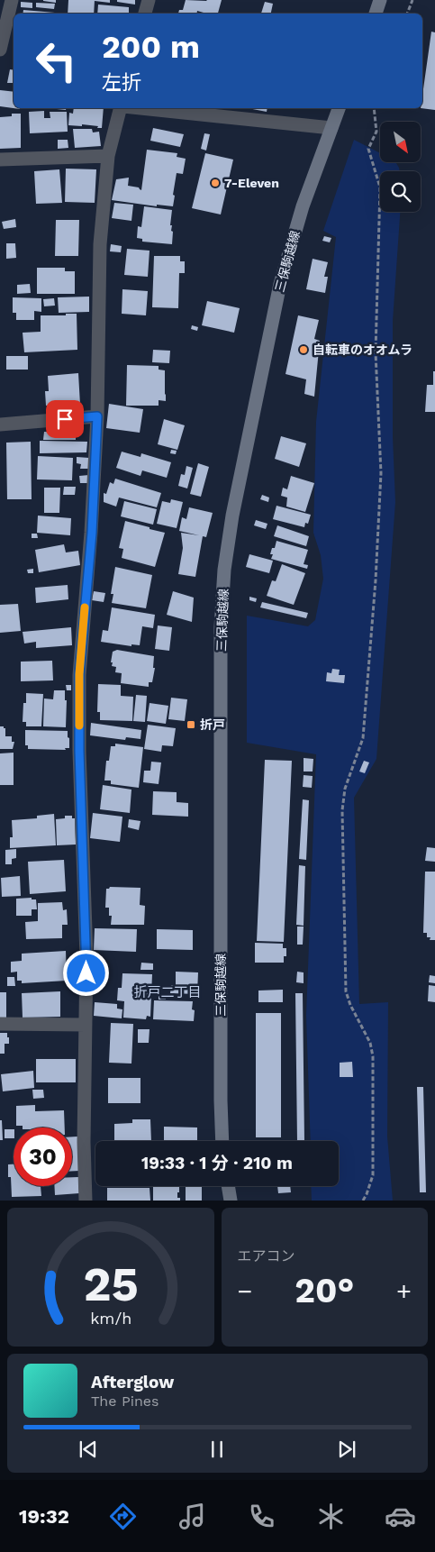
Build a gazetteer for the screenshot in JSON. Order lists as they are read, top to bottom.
{
  "streets": {
    "main road": ["三保駒越線"]
  },
  "districts": ["折戸二丁目"],
  "places": {
    "other": ["7-Eleven", "自転車のオオムラ"],
    "transit": ["折戸"]
  },
  "north": "bottom right",
  "page": {
    "turn": ["200 m", "左折"],
    "limit": "30",
    "trip": "19:33 · 1 分 · 210 m",
    "tile": "エアコン",
    "heat": ["−", "20°", "+"],
    "song": ["Afterglow", "The Pines"],
    "tabs": "19:32",
    "gauge": ["25", "km/h"]
  }
}
